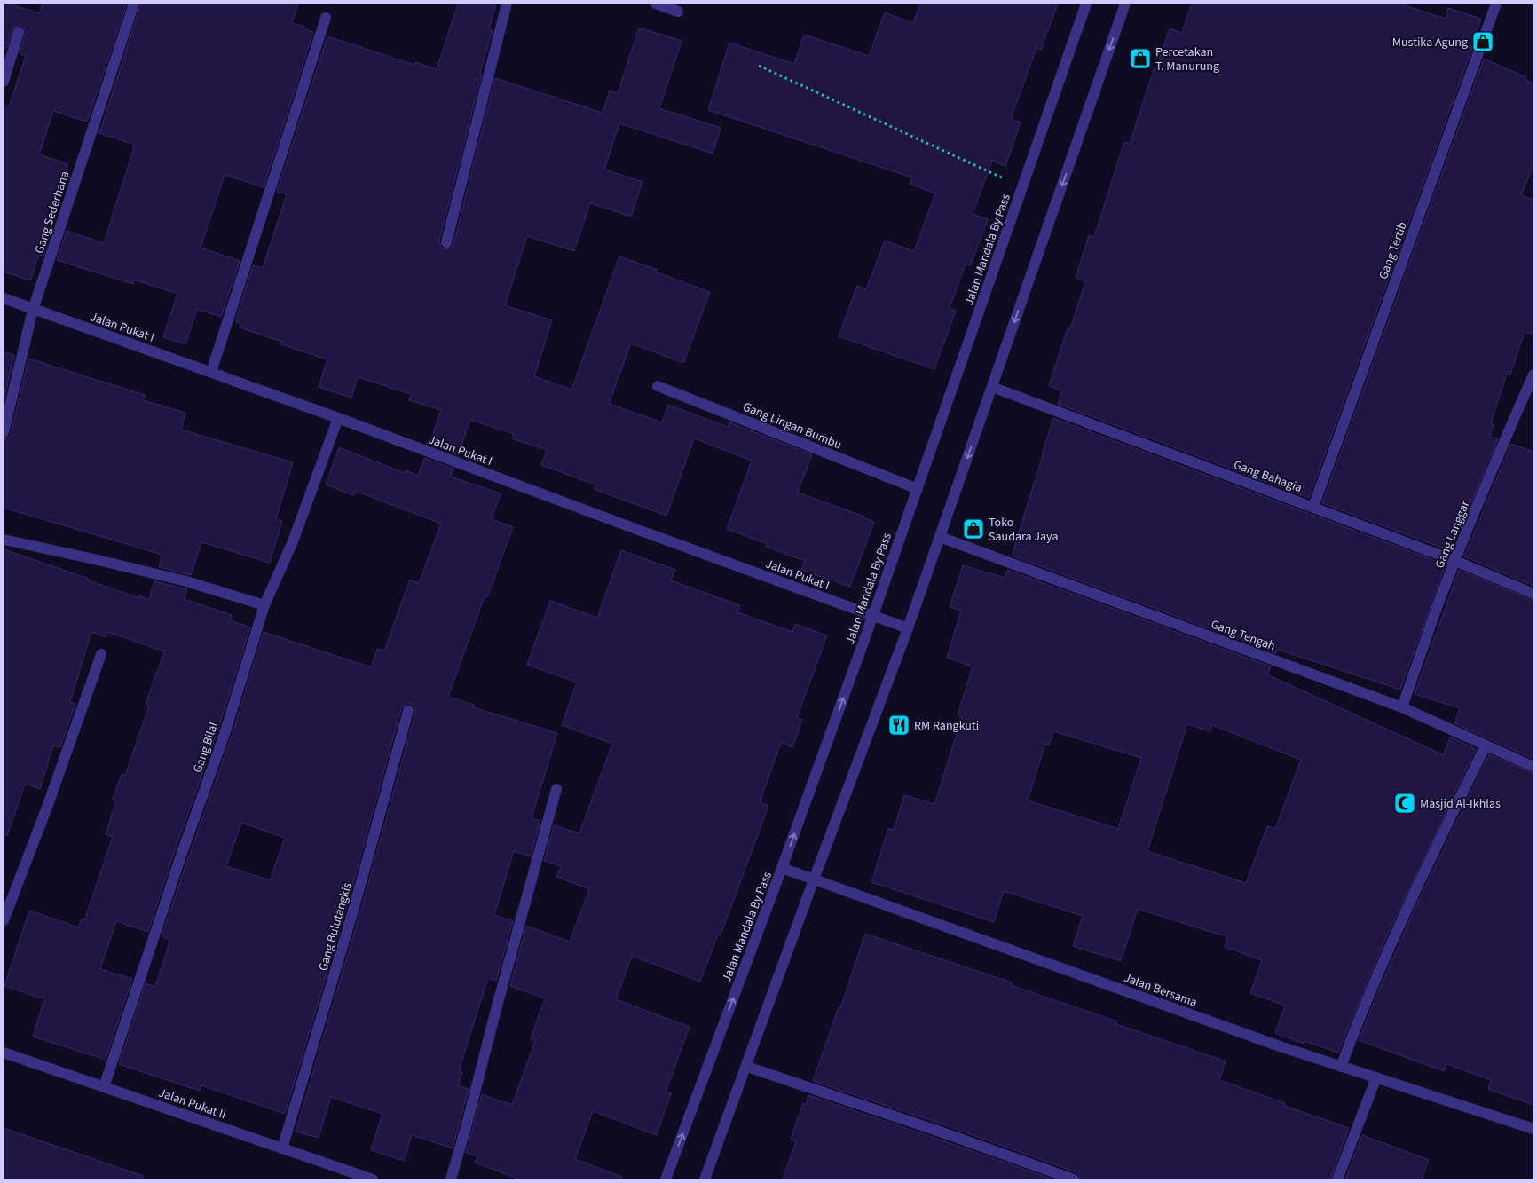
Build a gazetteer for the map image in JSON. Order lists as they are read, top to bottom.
{
  "streets": {
    "street": [
      "Gang Sederhana",
      "Jalan Mandala By Pass",
      "Gang Tertib",
      "Jalan Pukat I",
      "Gang Lingan Bumbu",
      "Gang Bahagia",
      "Gang Langgar",
      "Gang Tengah",
      "Gang Bilal",
      "Gang Bulutangkis",
      "Jalan Bersama",
      "Jalan Pukat II"
    ]
  },
  "crossings": [
    ["Gang Sederhana", "Jalan Pukat I"],
    ["Jalan Mandala By Pass", "Jalan Pukat I"],
    ["Jalan Mandala By Pass", "Gang Lingan Bumbu"],
    ["Jalan Mandala By Pass", "Jalan Bersama"],
    ["Gang Tertib", "Gang Bahagia"],
    ["Jalan Pukat I", "Gang Bilal"],
    ["Gang Bahagia", "Gang Langgar"],
    ["Gang Langgar", "Gang Tengah"],
    ["Gang Bilal", "Jalan Pukat II"],
    ["Gang Bulutangkis", "Jalan Pukat II"]
  ],
  "places": {
    "shop": ["Mustika Agung", "Percetakan T. Manurung", "Toko Saudara Jaya"],
    "restaurant": ["RM Rangkuti"],
    "mosque": ["Masjid Al-Ikhlas"]
  }
}
